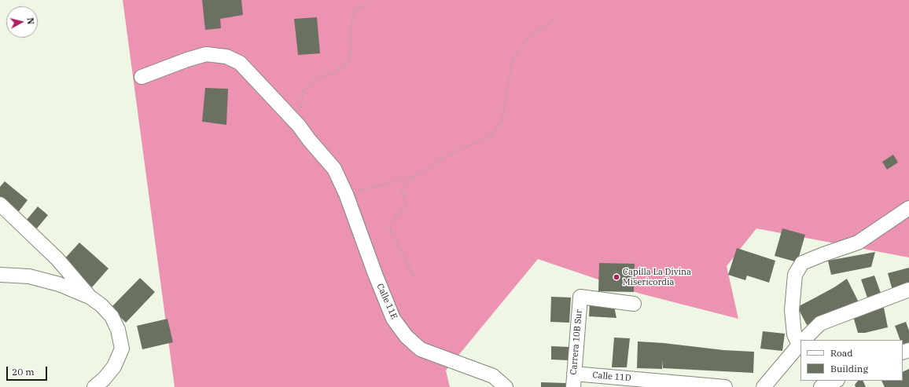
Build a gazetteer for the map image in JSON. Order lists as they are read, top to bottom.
{
  "streets": {
    "street": ["Calle 11E", "Carrera 10B Sur", "Calle 11D"]
  },
  "crossings": [
    ["Carrera 10B Sur", "Calle 11D"]
  ],
  "places": ["Capilla La Divina Misericordia"],
  "legend": ["Road", "Building"],
  "scale_bar": "20 m",
  "north": "right"
}
